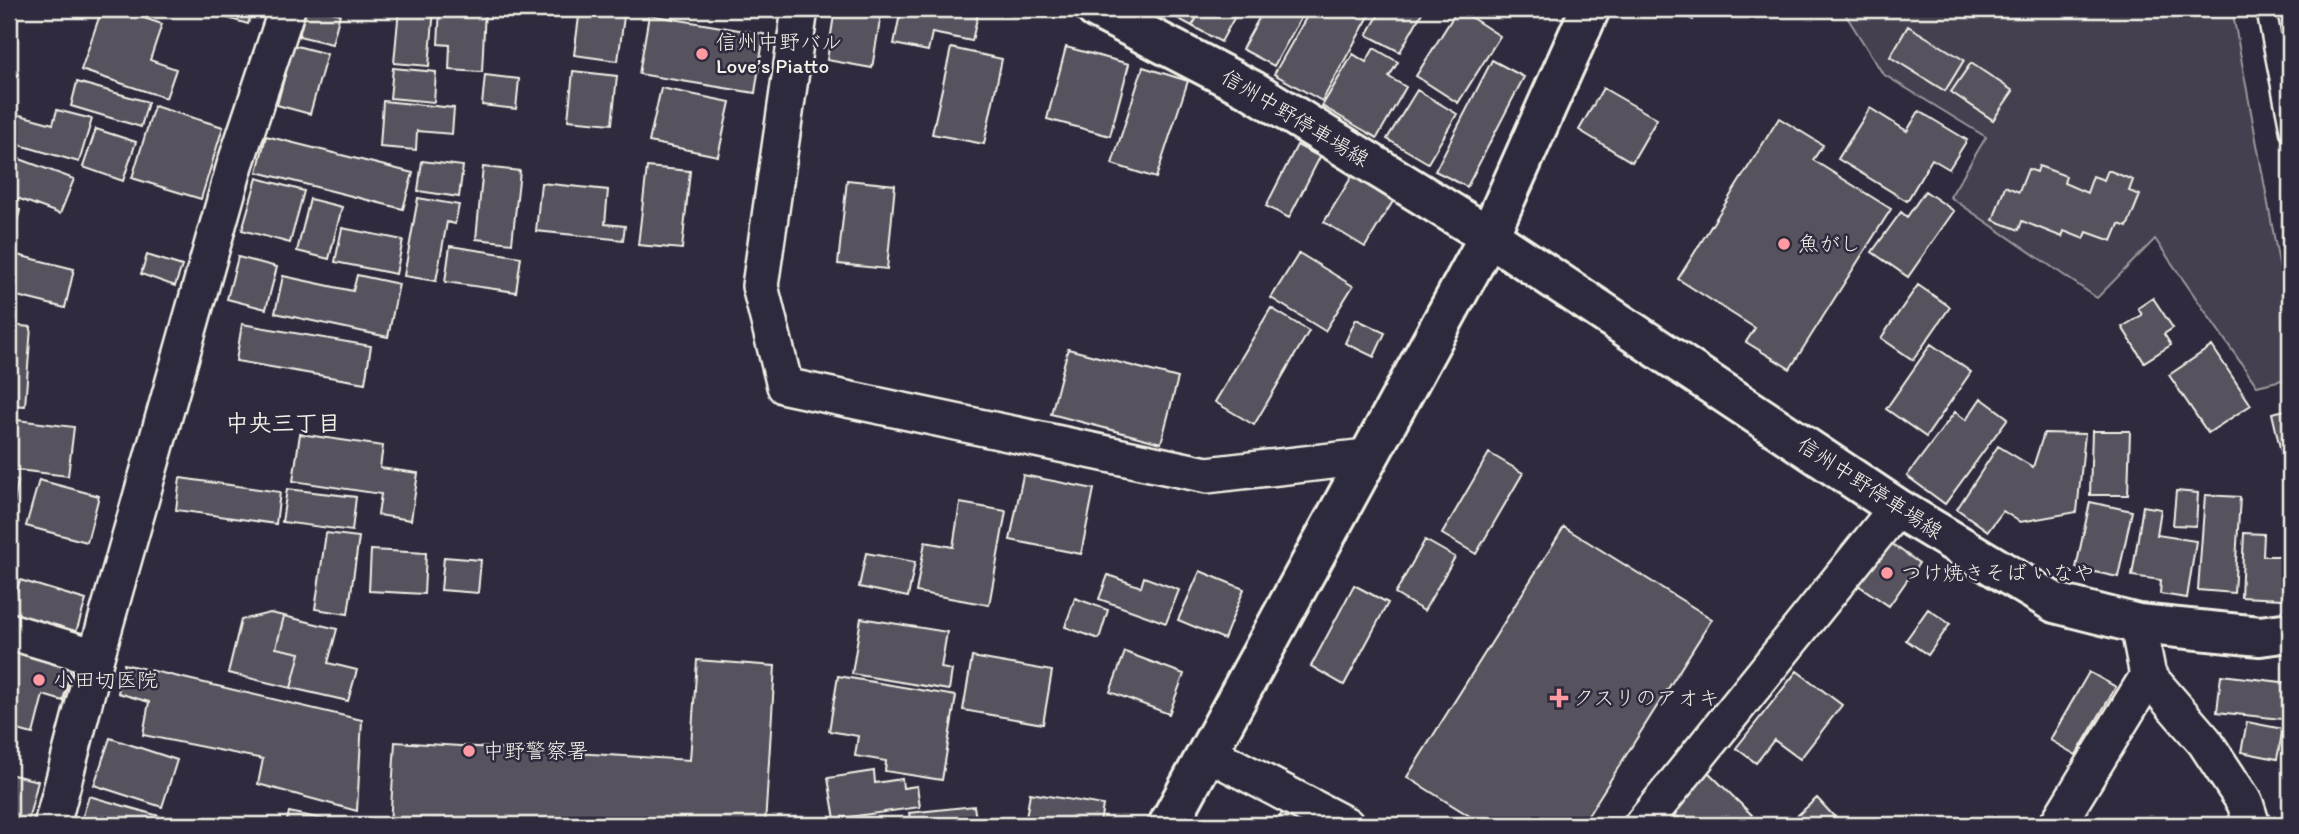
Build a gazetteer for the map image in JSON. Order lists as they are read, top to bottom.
{
  "streets": {
    "main road": ["信州中野停車場線"]
  },
  "districts": ["中央三丁目"],
  "places": {
    "other": [
      "信州中野バル Love’s Piatto",
      "魚がし",
      "つけ焼きそば いなや",
      "小田切医院",
      "中野警察署"
    ],
    "health": ["クスリのアオキ"]
  }
}
